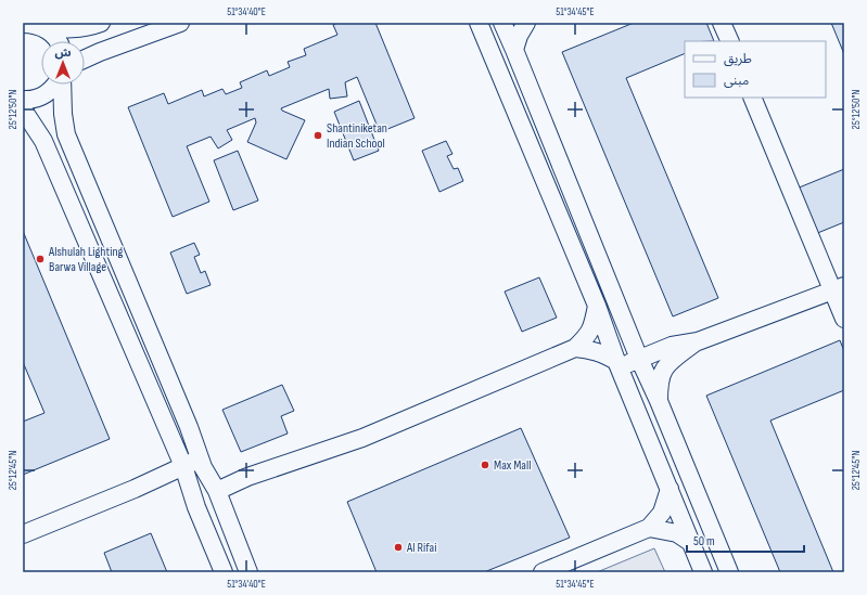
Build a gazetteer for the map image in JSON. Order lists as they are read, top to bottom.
{
  "places": [
    "Shantiniketan Indian School",
    "Alshulah Lighting Barwa Village",
    "Max Mall",
    "Al Rifai"
  ],
  "legend": ["طريق", "مبنى"],
  "scale_bar": "50 m",
  "north": "top",
  "coordinates": [
    "51°34'40\"E",
    "51°34'45\"E",
    "25°12'50\"N",
    "25°12'45\"N"
  ]
}
